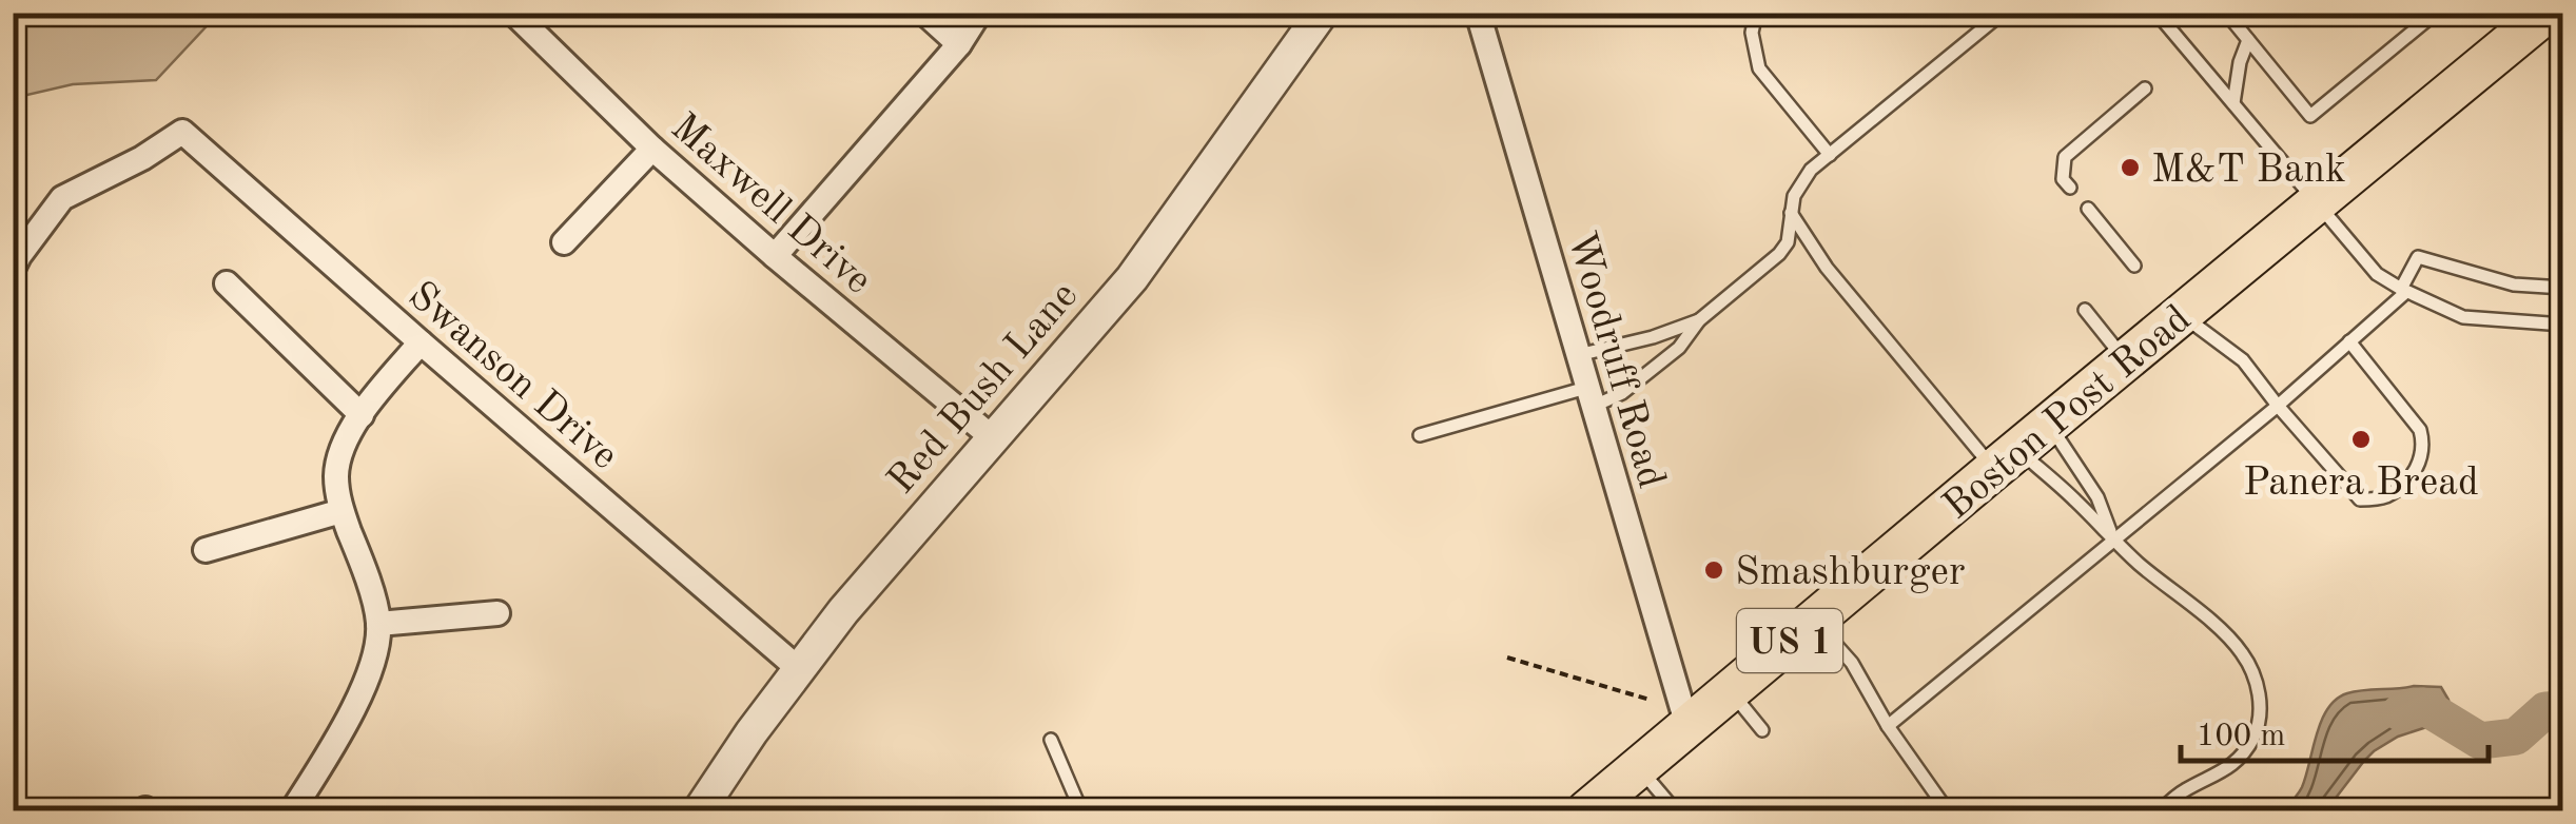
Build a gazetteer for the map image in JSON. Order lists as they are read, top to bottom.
{
  "streets": {
    "main road": ["Boston Post Road", "US 1"],
    "street": [
      "Maxwell Drive",
      "Woodruff Road",
      "Swanson Drive",
      "Red Bush Lane"
    ]
  },
  "crossings": [
    ["Maxwell Drive", "Red Bush Lane"],
    ["Woodruff Road", "Boston Post Road"],
    ["Swanson Drive", "Red Bush Lane"]
  ],
  "places": ["M&T Bank", "Panera Bread", "Smashburger"],
  "scale_bar": "100 m"
}
